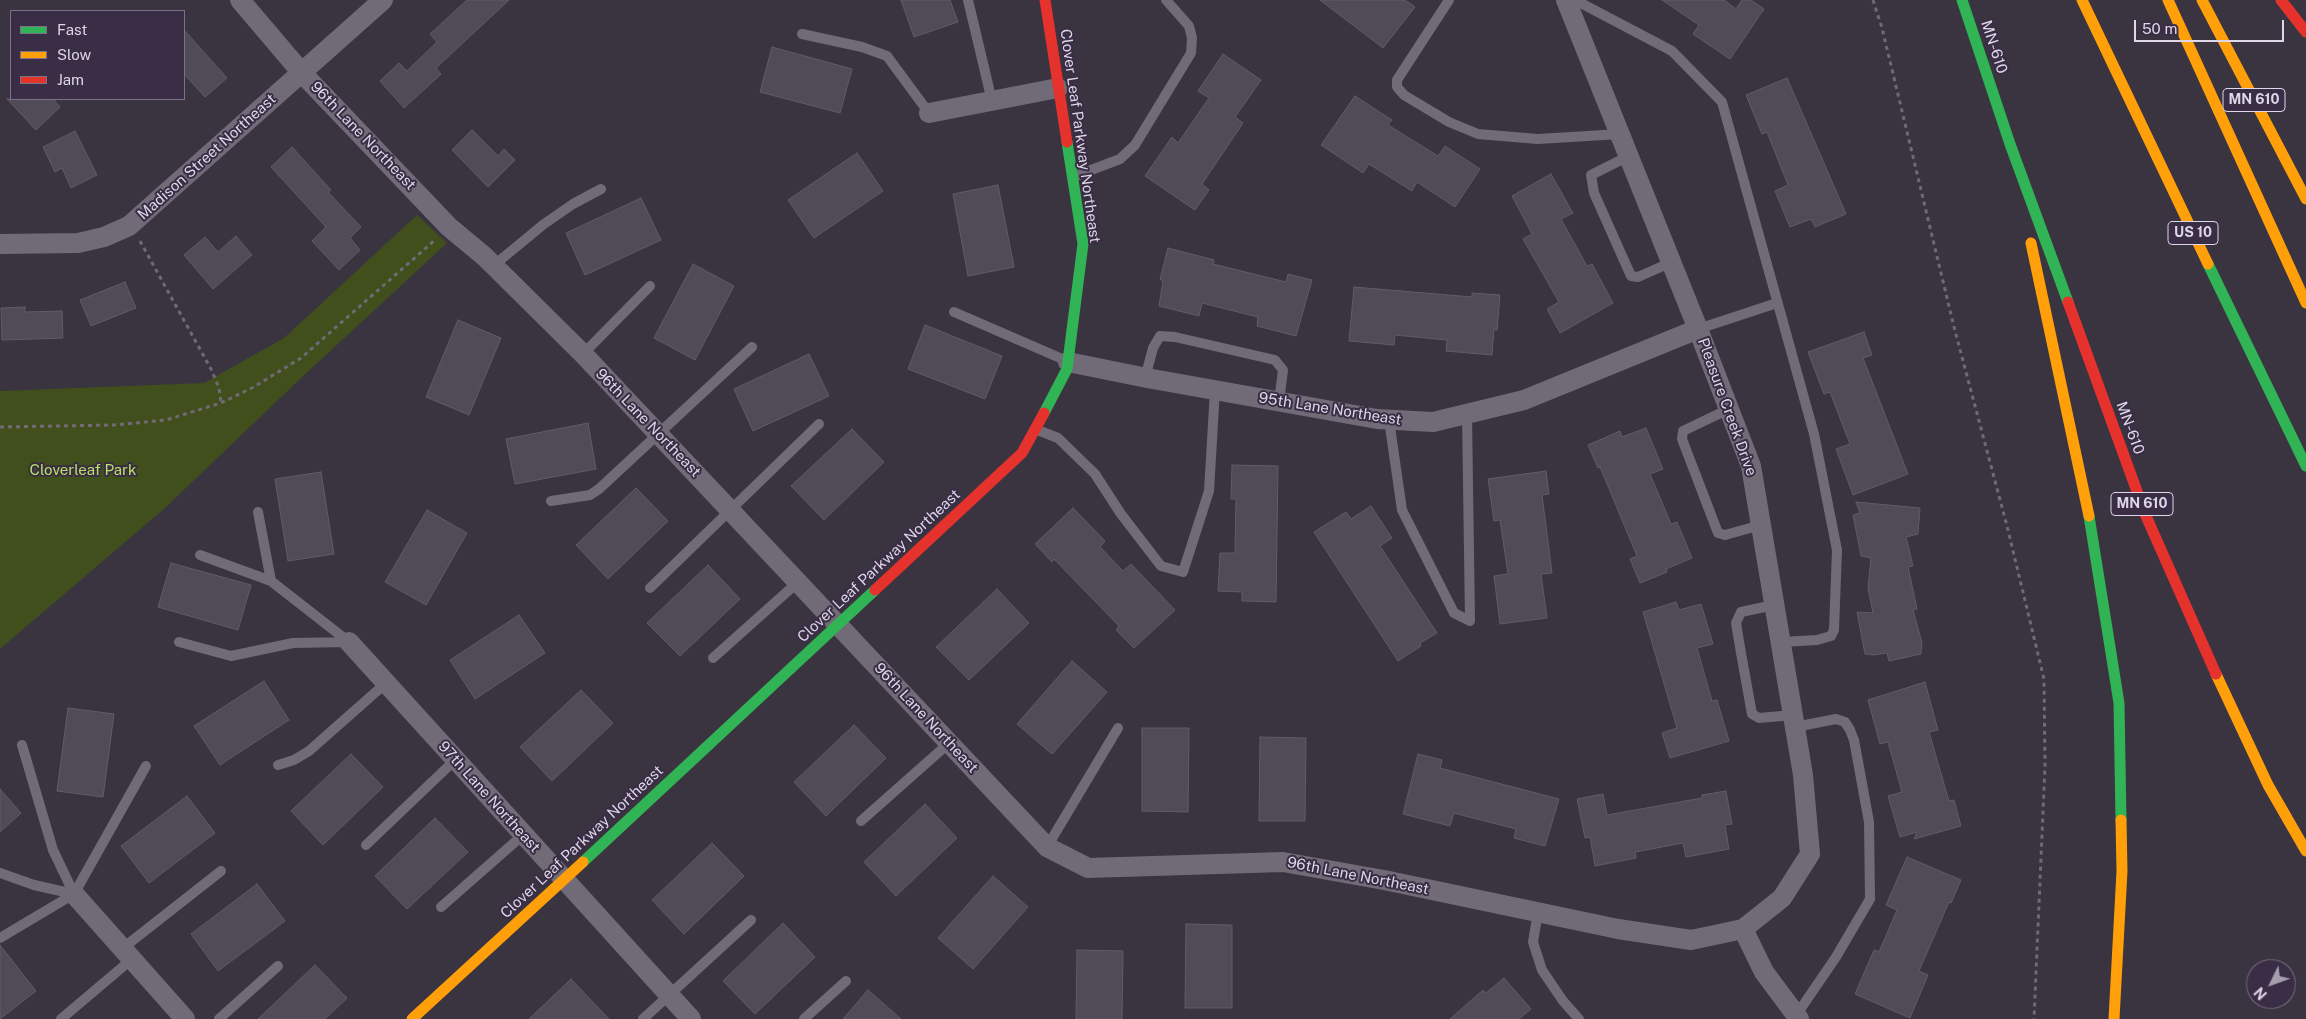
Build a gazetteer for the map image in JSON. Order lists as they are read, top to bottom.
{
  "streets": {
    "main road": [
      "MN-610",
      "MN 610",
      "Clover Leaf Parkway Northeast",
      "US 10"
    ],
    "street": [
      "96th Lane Northeast",
      "Madison Street Northeast",
      "Pleasure Creek Drive",
      "95th Lane Northeast",
      "97th Lane Northeast"
    ]
  },
  "crossings": [
    ["96th Lane Northeast", "Clover Leaf Parkway Northeast"],
    ["96th Lane Northeast", "Madison Street Northeast"],
    ["96th Lane Northeast", "Pleasure Creek Drive"],
    ["Clover Leaf Parkway Northeast", "95th Lane Northeast"],
    ["Clover Leaf Parkway Northeast", "97th Lane Northeast"],
    ["Pleasure Creek Drive", "95th Lane Northeast"]
  ],
  "parks": ["Cloverleaf Park"],
  "legend": ["Fast", "Slow", "Jam"],
  "scale_bar": "50 m",
  "north": "bottom left"
}
